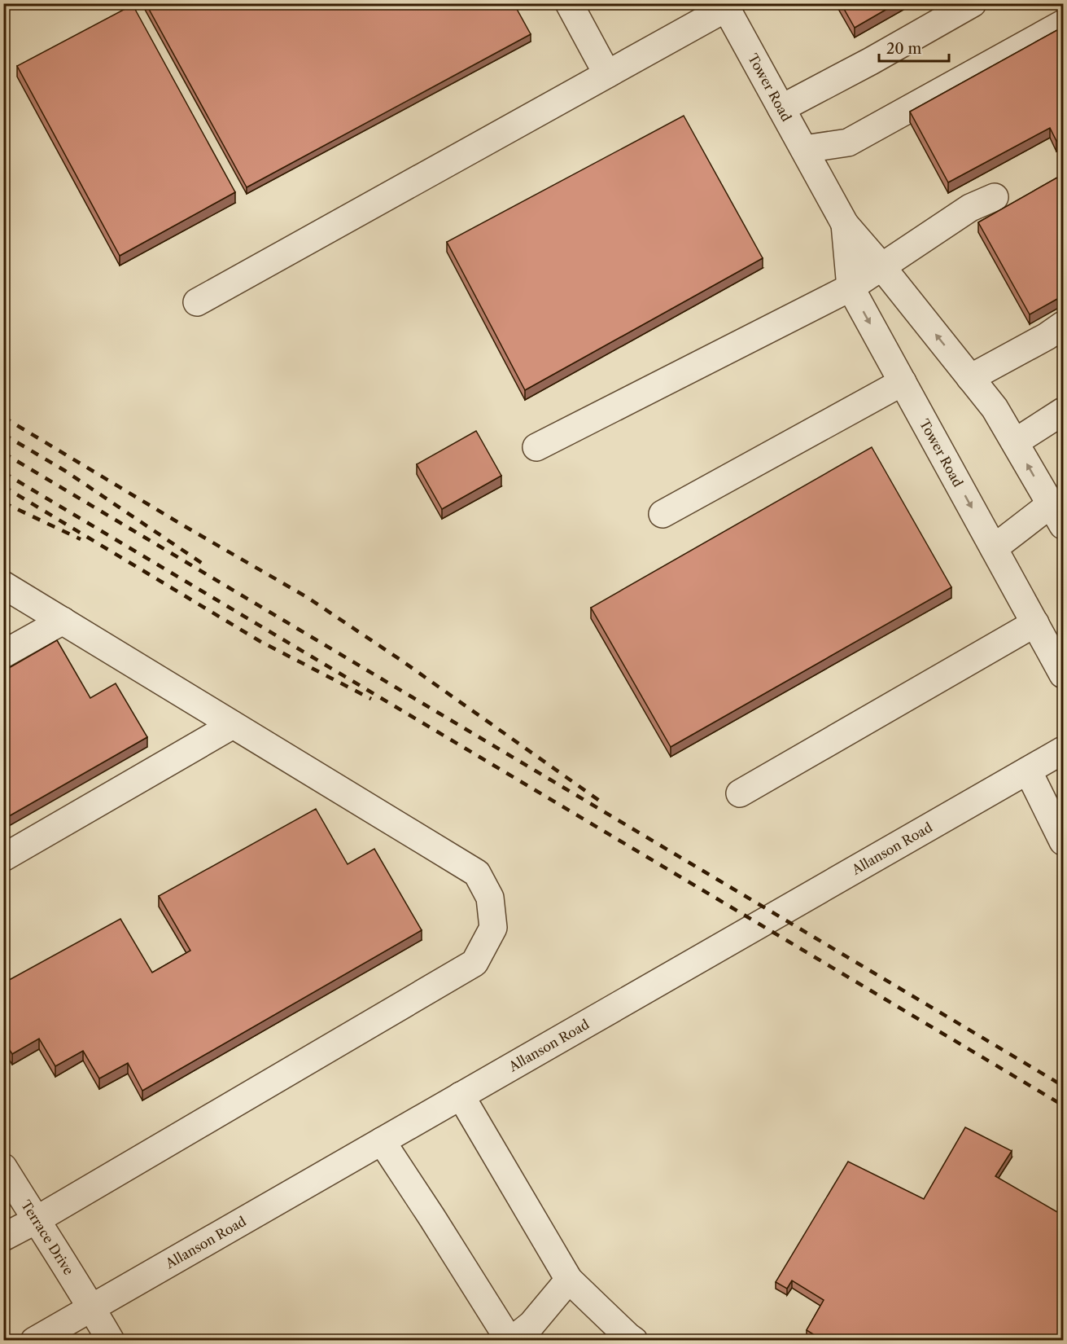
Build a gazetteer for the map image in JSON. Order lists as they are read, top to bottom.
{
  "streets": {
    "street": ["Tower Road", "Allanson Road", "Terrace Drive"]
  },
  "crossings": [
    ["Allanson Road", "Terrace Drive"]
  ],
  "scale_bar": "20 m"
}
